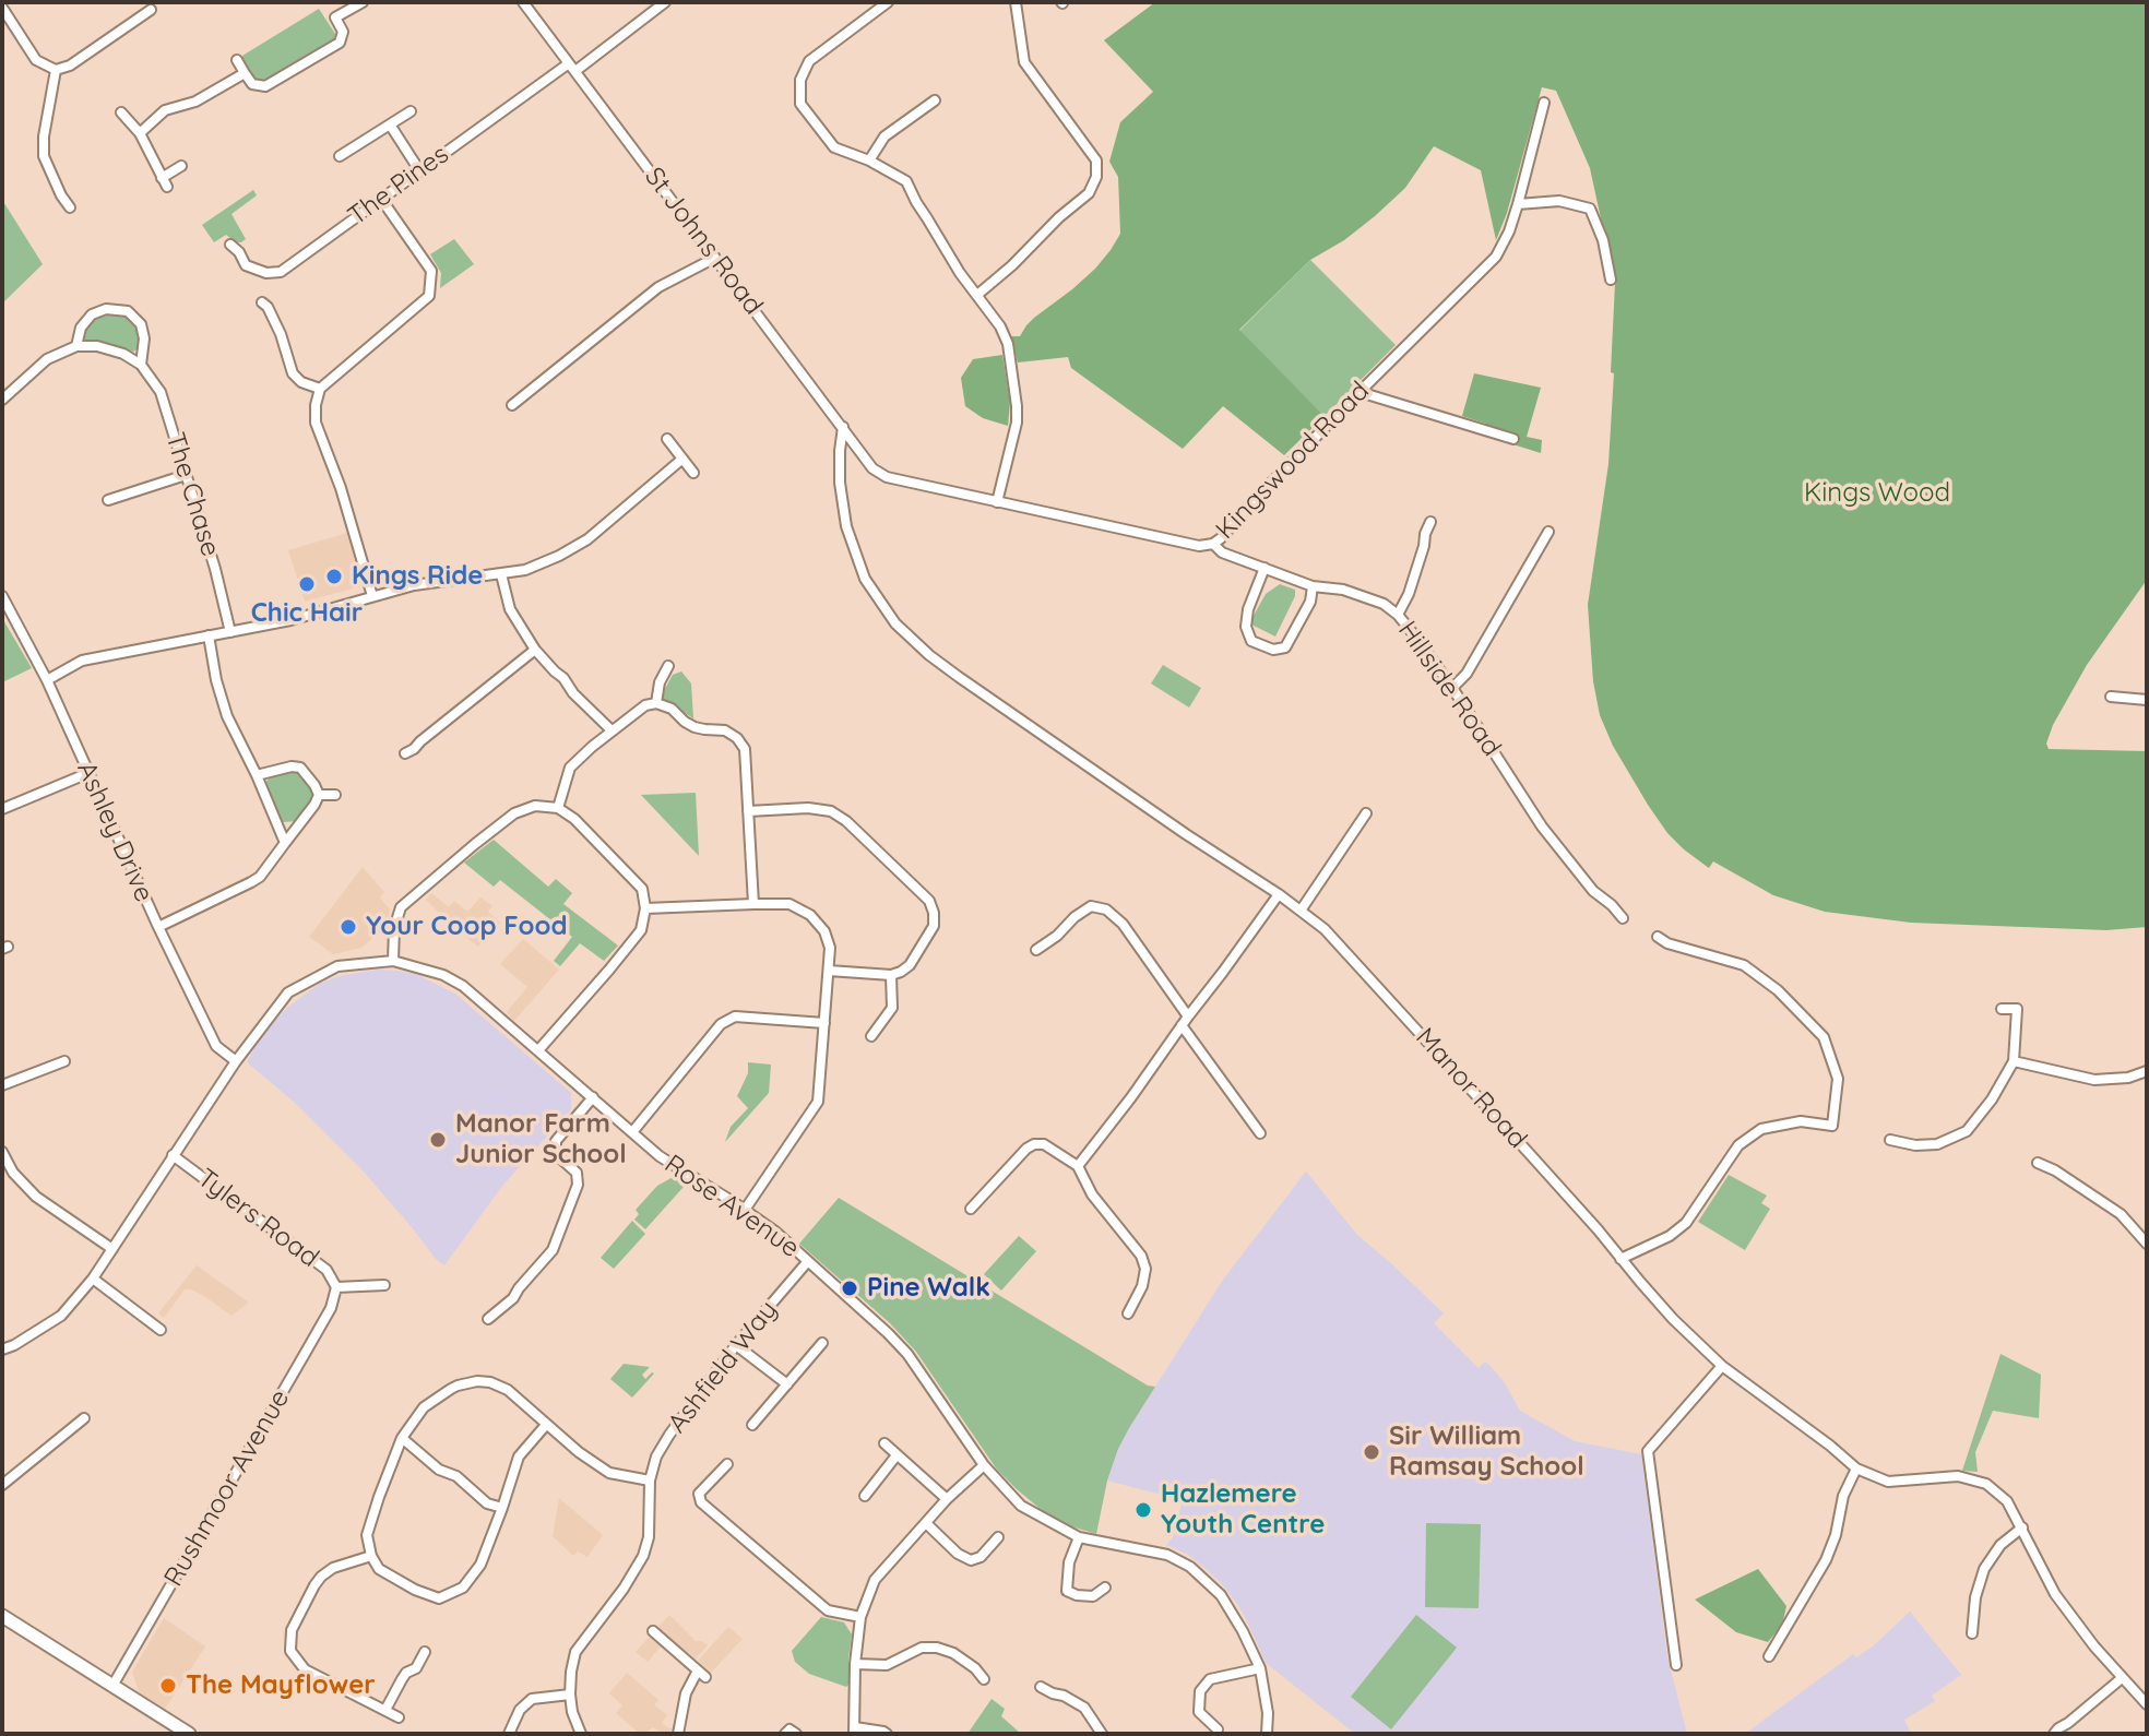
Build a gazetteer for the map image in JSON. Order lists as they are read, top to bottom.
{
  "streets": {
    "street": [
      "The Pines",
      "St Johns Road",
      "Kingswood Road",
      "The Chase",
      "Hillside Road",
      "Ashley Drive",
      "Manor Road",
      "Rose Avenue",
      "Tylers Road",
      "Ashfield Way",
      "Rushmoor Avenue"
    ]
  },
  "crossings": [
    ["The Pines", "St Johns Road"],
    ["St Johns Road", "Kingswood Road"],
    ["St Johns Road", "Manor Road"],
    ["Kingswood Road", "Hillside Road"],
    ["Ashley Drive", "Rose Avenue"],
    ["Rose Avenue", "Tylers Road"],
    ["Rose Avenue", "Ashfield Way"],
    ["Tylers Road", "Rushmoor Avenue"]
  ],
  "parks": ["Kings Wood"],
  "places": [
    "Kings Ride",
    "Chic Hair",
    "Your Coop Food",
    "Manor Farm Junior School",
    "Pine Walk",
    "Sir William Ramsay School",
    "Hazlemere Youth Centre",
    "The Mayflower"
  ]
}
